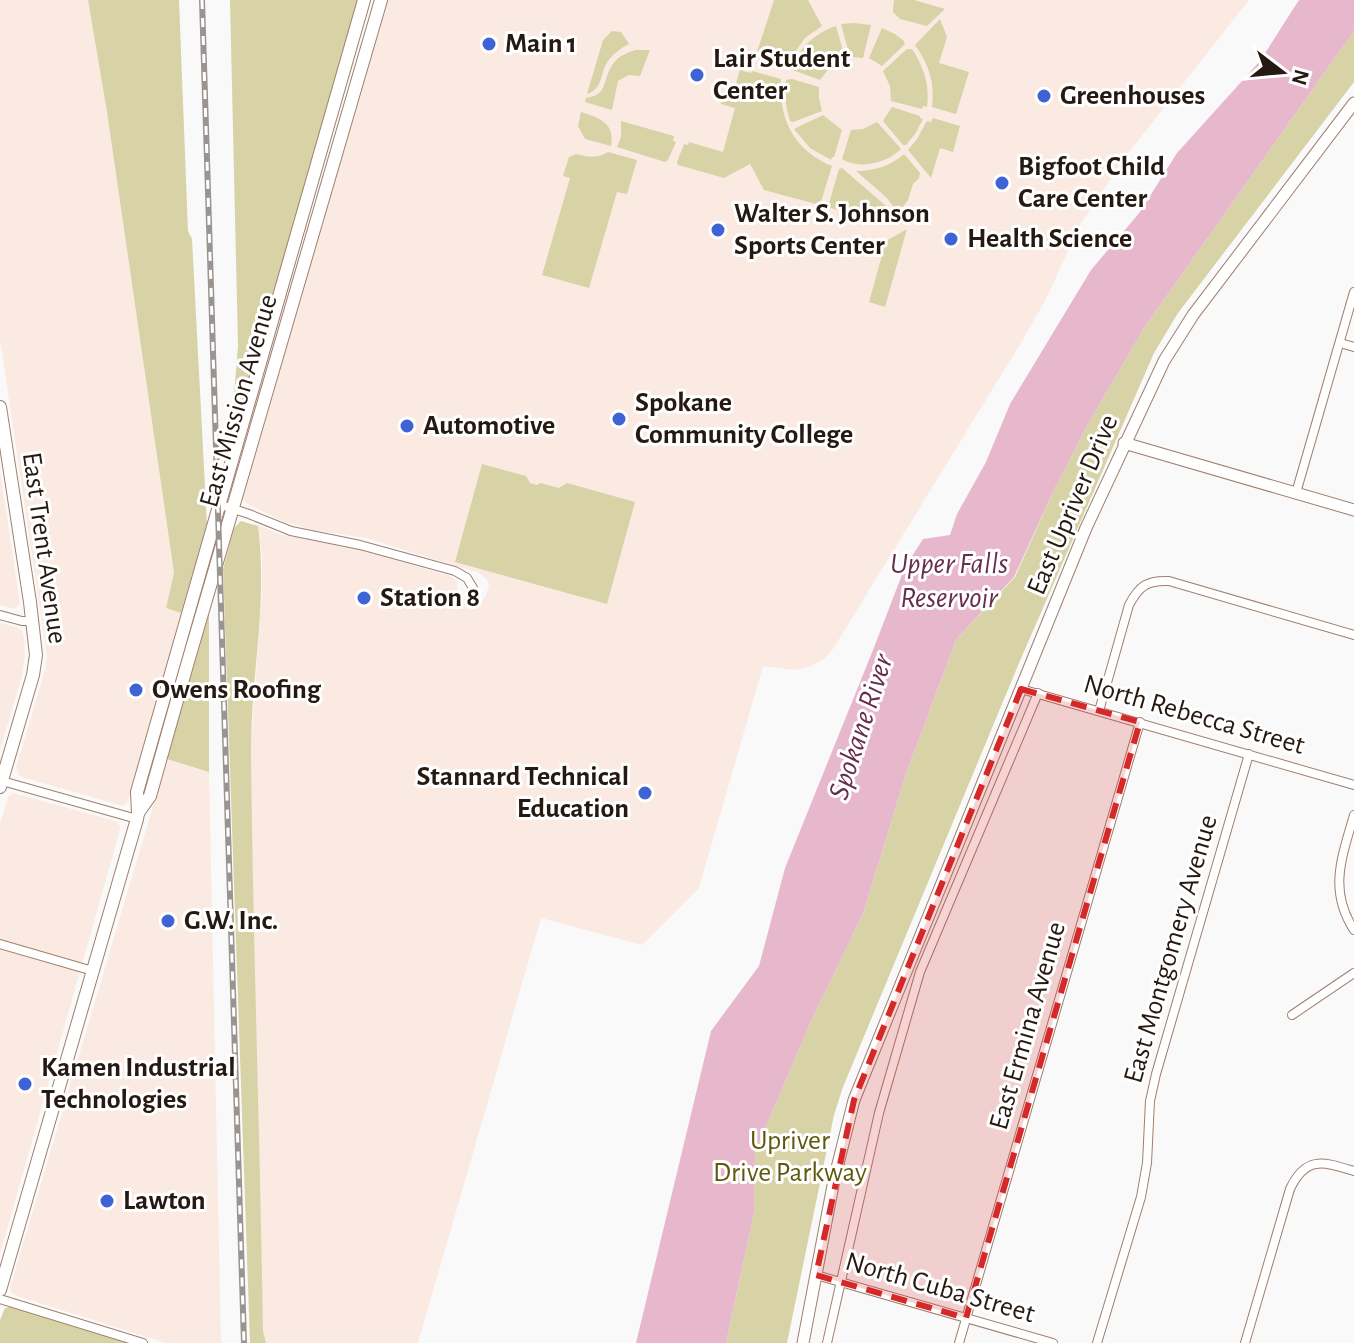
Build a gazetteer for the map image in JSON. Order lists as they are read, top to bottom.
{
  "streets": {
    "main road": ["East Mission Avenue", "East Trent Avenue"],
    "street": [
      "East Upriver Drive",
      "North Rebecca Street",
      "East Montgomery Avenue",
      "East Ermina Avenue",
      "North Cuba Street"
    ]
  },
  "crossings": [
    ["East Upriver Drive", "North Rebecca Street"],
    ["East Upriver Drive", "North Cuba Street"],
    ["North Rebecca Street", "East Montgomery Avenue"],
    ["North Rebecca Street", "East Ermina Avenue"],
    ["East Ermina Avenue", "North Cuba Street"]
  ],
  "water": ["Upper Falls Reservoir", "Spokane River"],
  "parks": ["Upriver Drive Parkway"],
  "places": [
    "Main 1",
    "Lair Student Center",
    "Greenhouses",
    "Bigfoot Child Care Center",
    "Walter S. Johnson Sports Center",
    "Health Science",
    "Spokane Community College",
    "Automotive",
    "Station 8",
    "Owens Roofing",
    "Stannard Technical Education",
    "G.W. Inc.",
    "Kamen Industrial Technologies",
    "Lawton"
  ],
  "north": "right"
}
